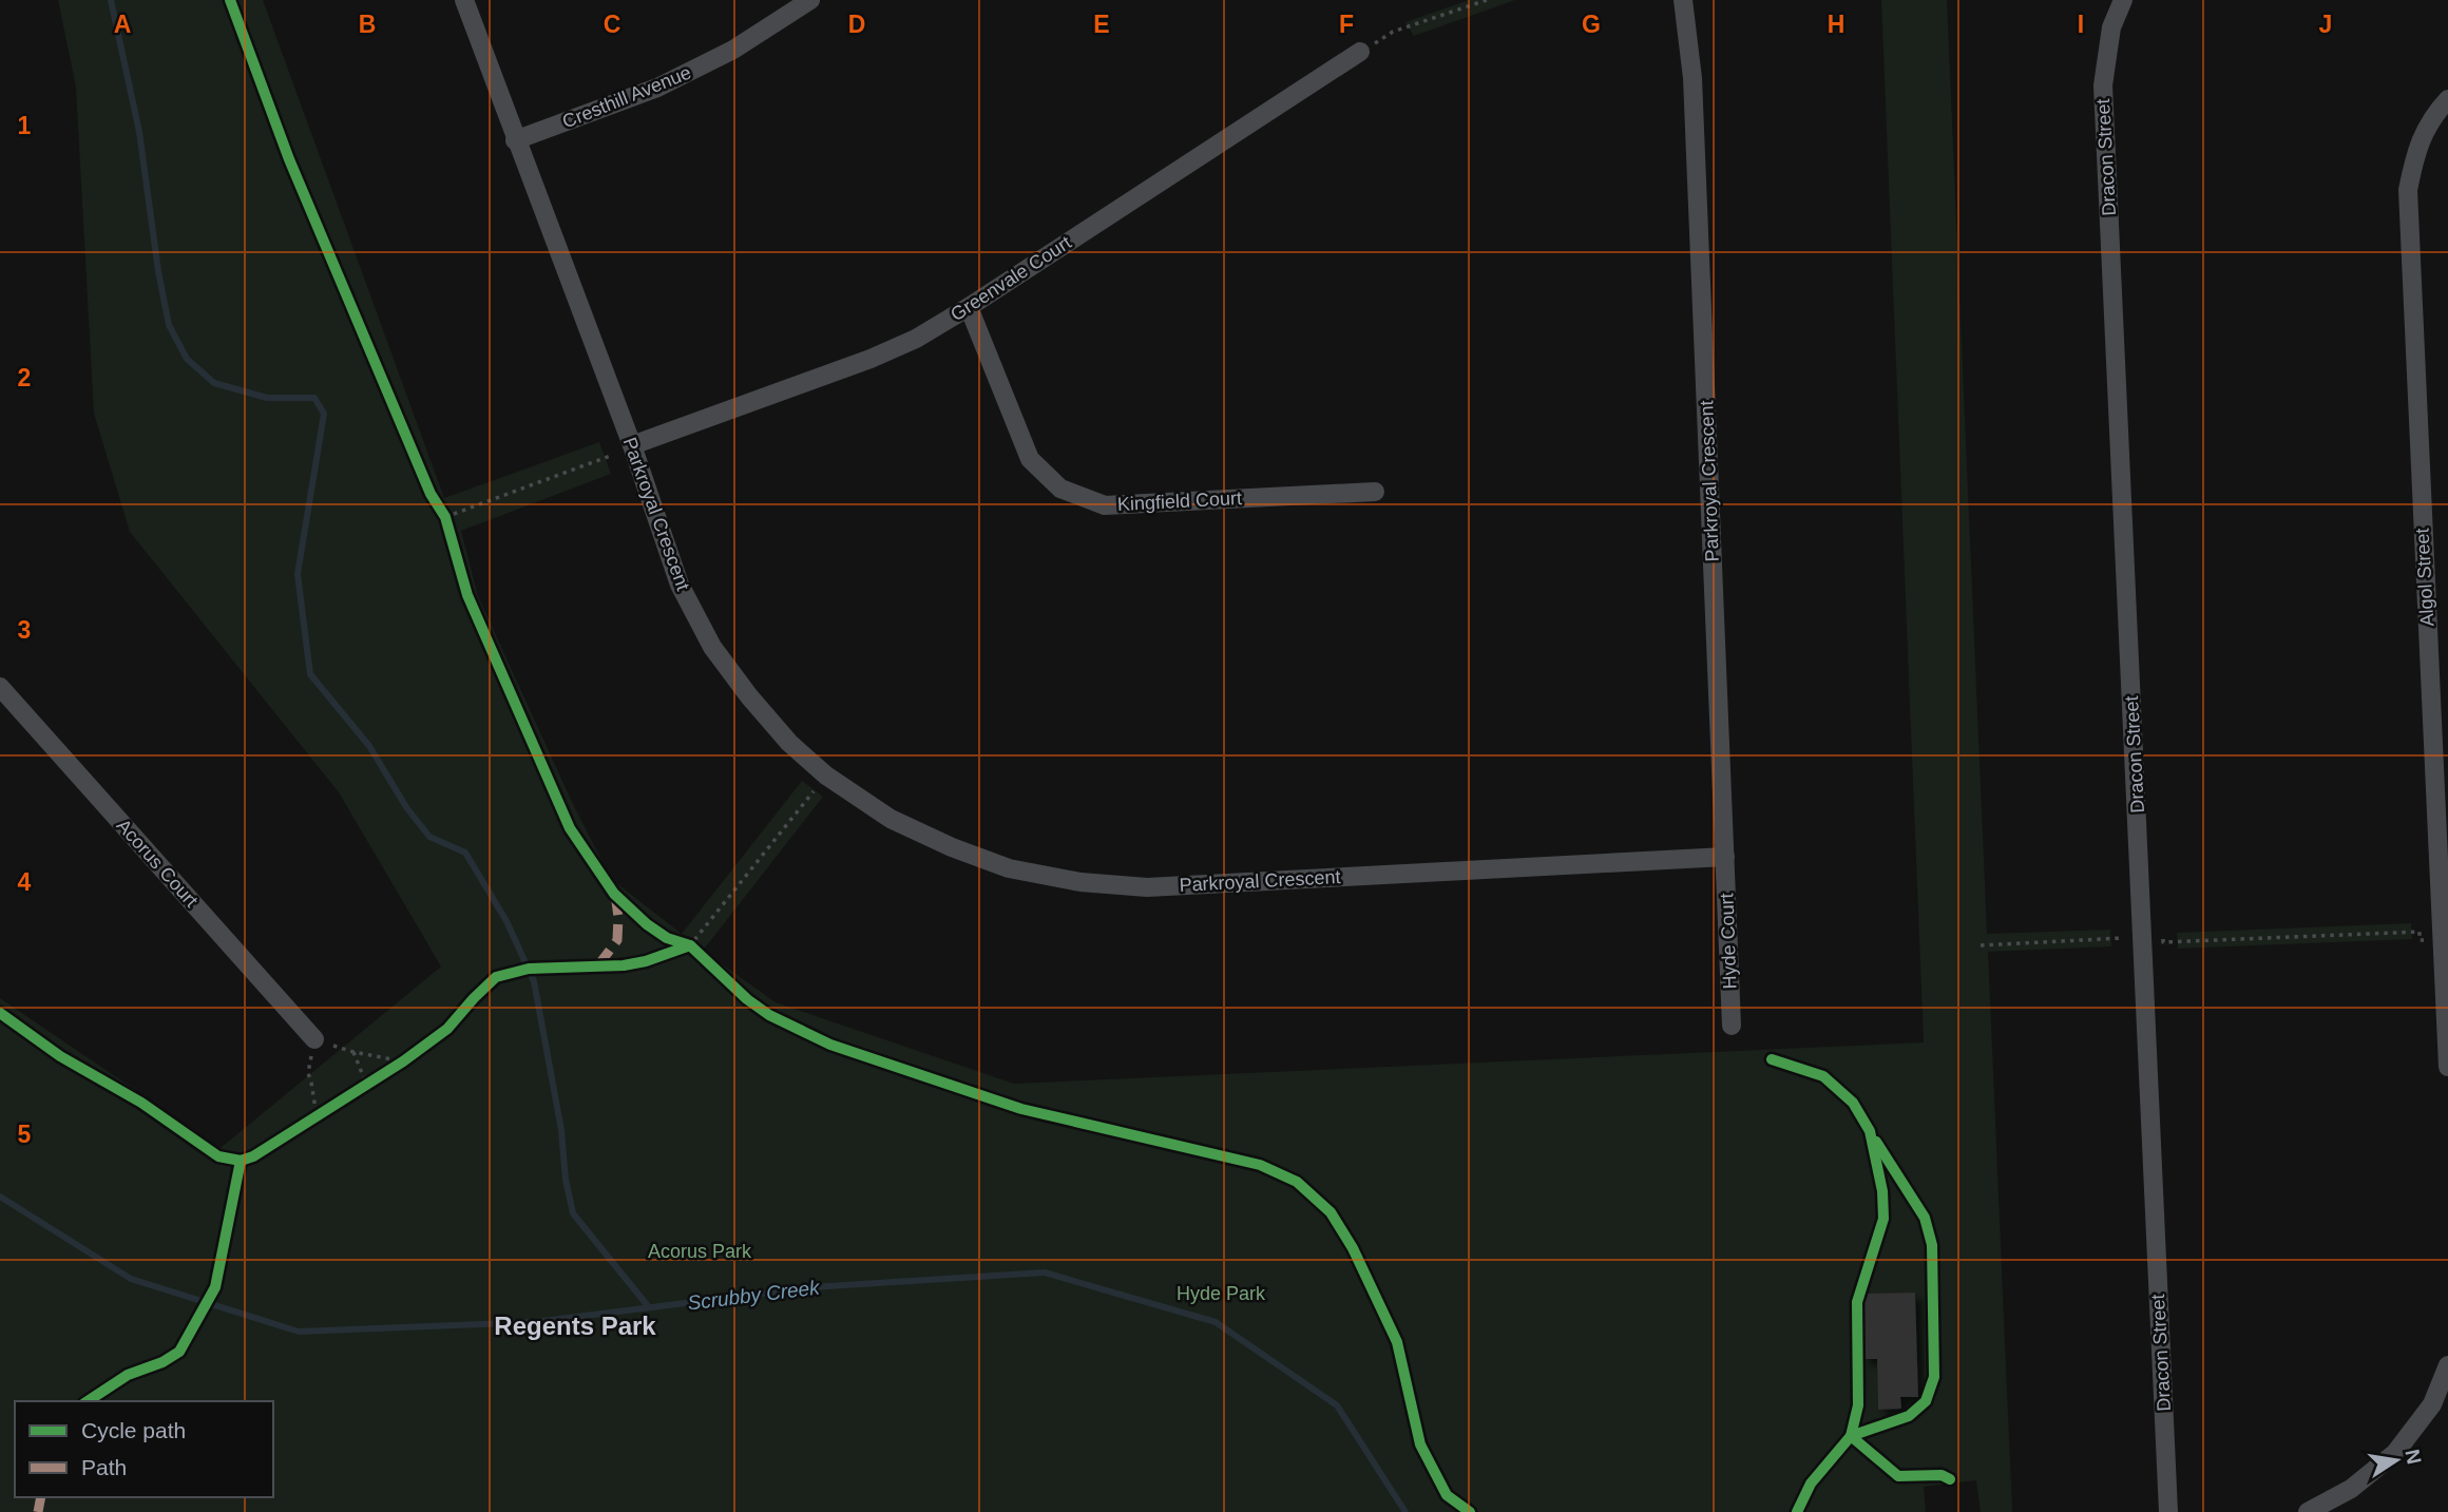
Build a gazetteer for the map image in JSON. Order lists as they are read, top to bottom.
{
  "streets": {
    "street": [
      "Cresthill Avenue",
      "Dracon Street",
      "Greenvale Court",
      "Parkroyal Crescent",
      "Kingfield Court",
      "Algol Street",
      "Acorus Court",
      "Hyde Court"
    ]
  },
  "crossings": [
    ["Cresthill Avenue", "Parkroyal Crescent"],
    ["Greenvale Court", "Parkroyal Crescent"],
    ["Greenvale Court", "Kingfield Court"],
    ["Parkroyal Crescent", "Hyde Court"]
  ],
  "districts": ["Regents Park"],
  "water": ["Scrubby Creek"],
  "parks": ["Acorus Park", "Hyde Park"],
  "legend": ["Cycle path", "Path"],
  "north": "right",
  "grid": {
    "columns": [
      "A",
      "B",
      "C",
      "D",
      "E",
      "F",
      "G",
      "H",
      "I",
      "J"
    ],
    "rows": [
      "1",
      "2",
      "3",
      "4",
      "5"
    ]
  }
}
